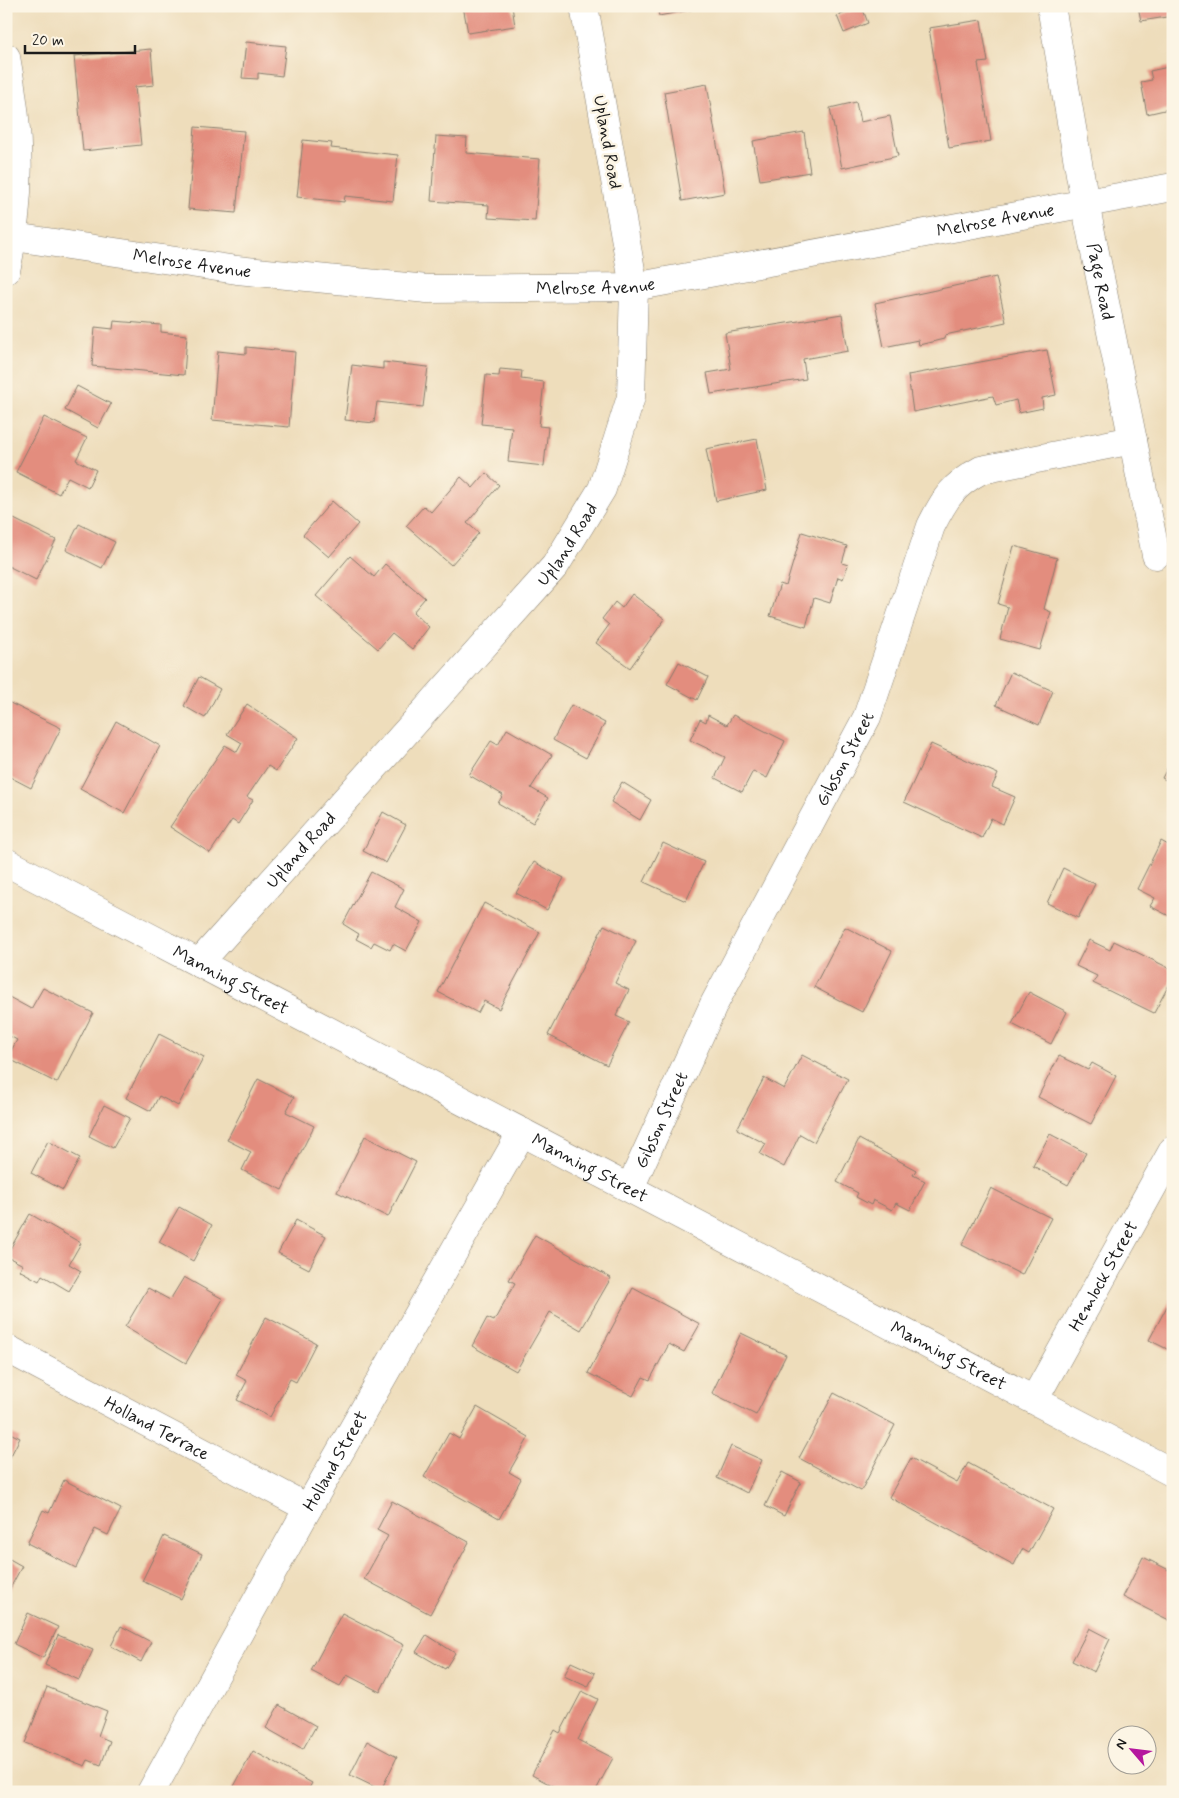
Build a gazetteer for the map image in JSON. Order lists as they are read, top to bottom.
{
  "streets": {
    "street": [
      "Upland Road",
      "Melrose Avenue",
      "Page Road",
      "Gibson Street",
      "Manning Street",
      "Hemlock Street",
      "Holland Terrace",
      "Holland Street"
    ]
  },
  "crossings": [
    ["Upland Road", "Melrose Avenue"],
    ["Upland Road", "Manning Street"],
    ["Melrose Avenue", "Page Road"],
    ["Page Road", "Gibson Street"],
    ["Gibson Street", "Manning Street"],
    ["Manning Street", "Hemlock Street"],
    ["Manning Street", "Holland Street"],
    ["Holland Terrace", "Holland Street"]
  ],
  "scale_bar": "20 m",
  "north": "top left"
}
